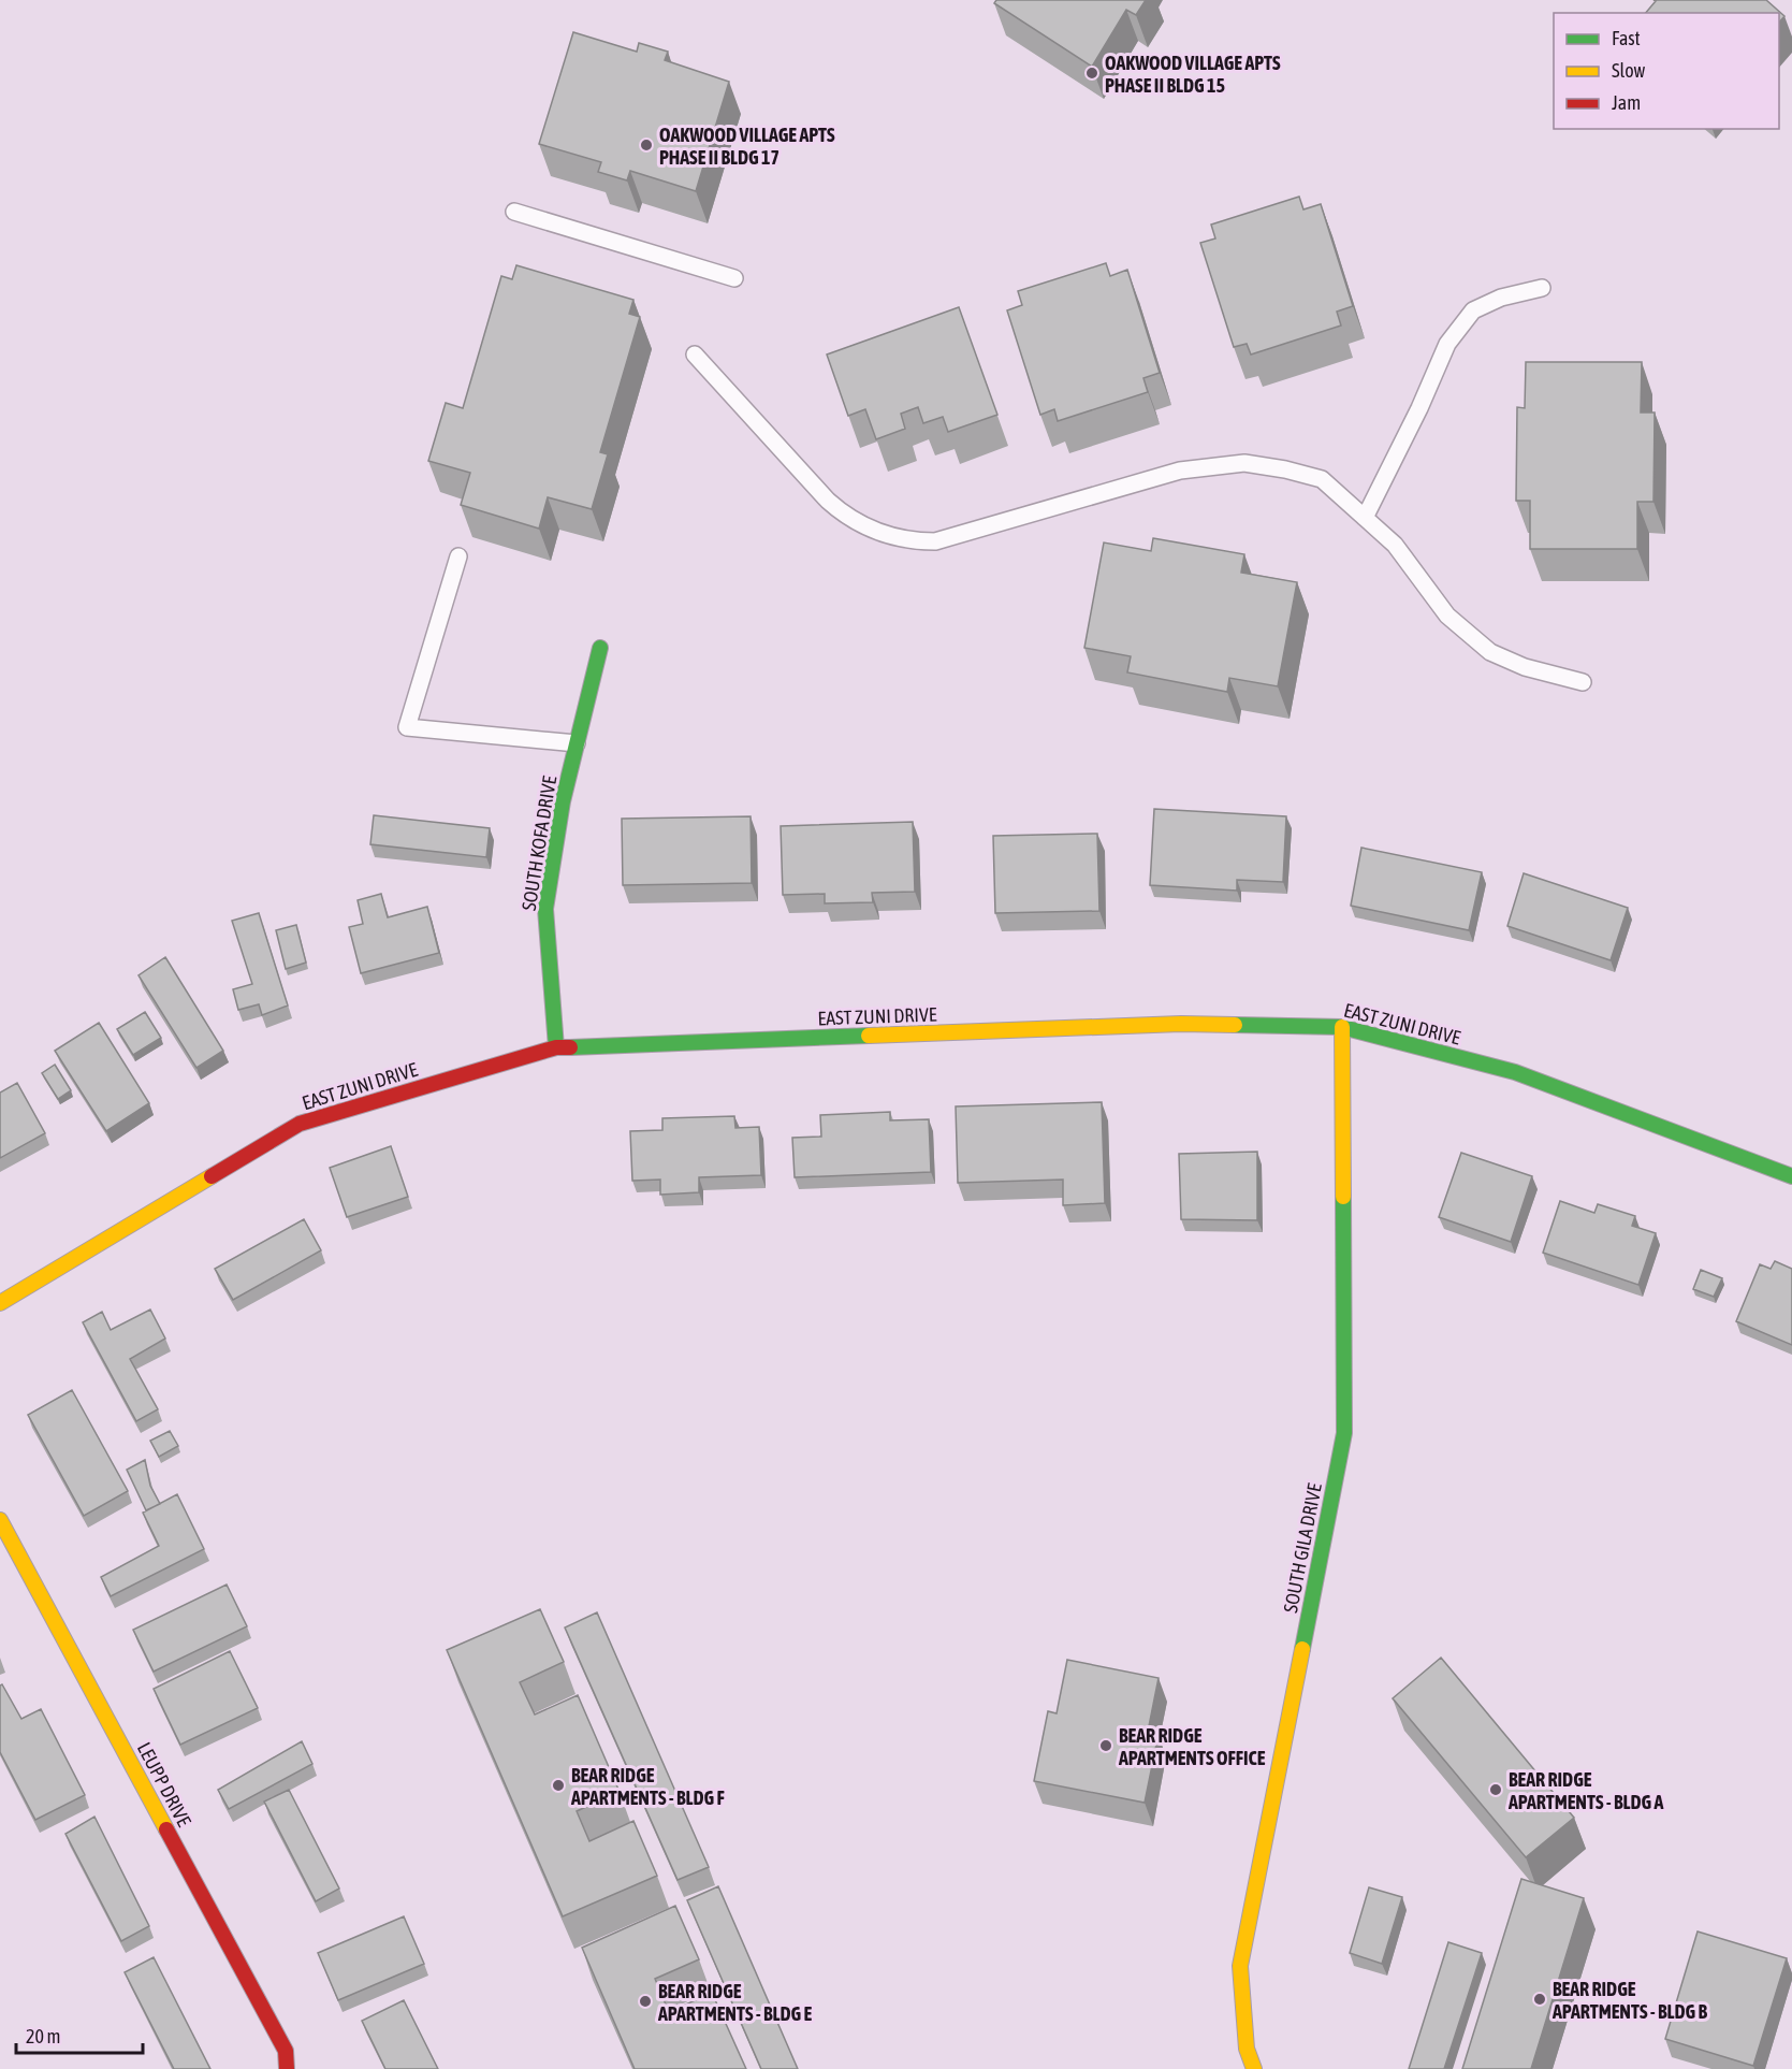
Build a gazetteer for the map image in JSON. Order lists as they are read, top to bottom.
{
  "streets": {
    "street": [
      "SOUTH KOFA DRIVE",
      "EAST ZUNI DRIVE",
      "SOUTH GILA DRIVE",
      "LEUPP DRIVE"
    ]
  },
  "crossings": [
    ["SOUTH KOFA DRIVE", "EAST ZUNI DRIVE"],
    ["EAST ZUNI DRIVE", "SOUTH GILA DRIVE"]
  ],
  "places": [
    "OAKWOOD VILLAGE APTS PHASE II BLDG 15",
    "OAKWOOD VILLAGE APTS PHASE II BLDG 17",
    "BEAR RIDGE APARTMENTS OFFICE",
    "BEAR RIDGE APARTMENTS - BLDG F",
    "BEAR RIDGE APARTMENTS - BLDG A",
    "BEAR RIDGE APARTMENTS - BLDG B",
    "BEAR RIDGE APARTMENTS - BLDG E"
  ],
  "legend": ["Fast", "Slow", "Jam"],
  "scale_bar": "20 m"
}
